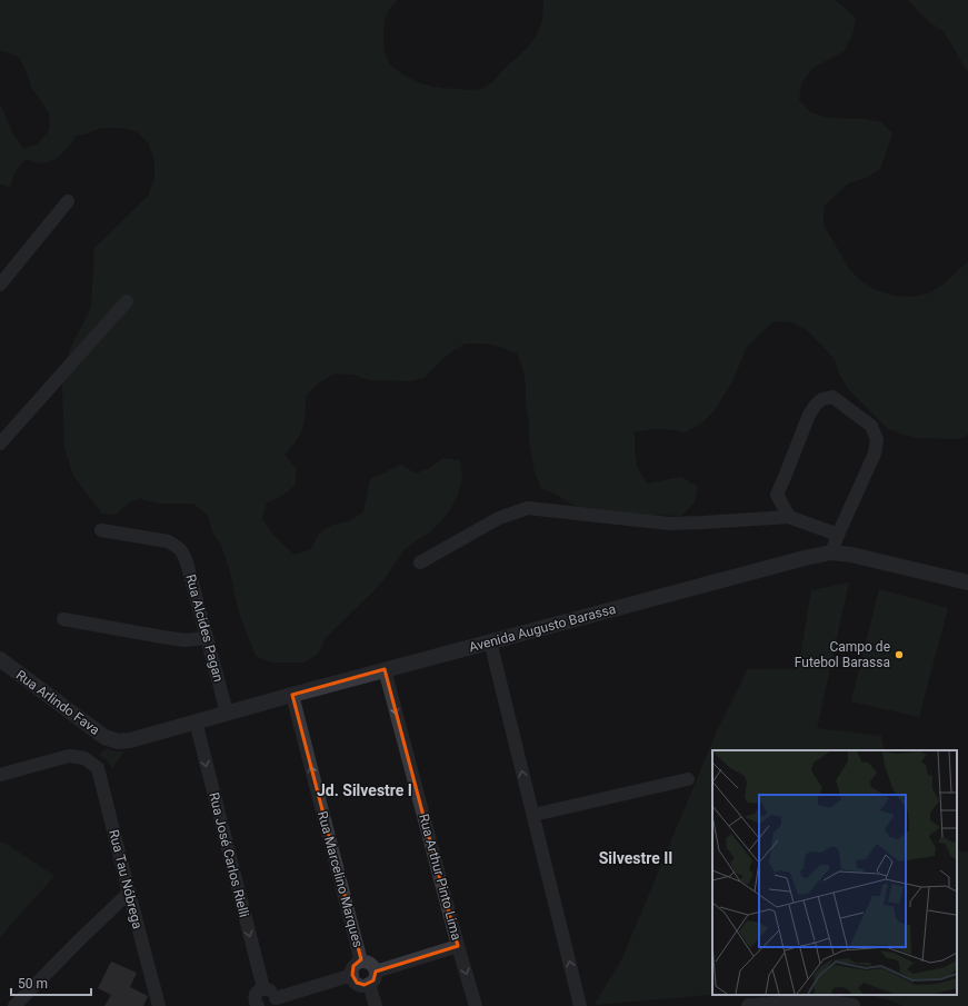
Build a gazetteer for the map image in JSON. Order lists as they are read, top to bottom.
{
  "streets": {
    "street": [
      "Rua Alcides Pagan",
      "Avenida Augusto Barassa",
      "Rua Arlindo Fava",
      "Rua José Carlos Rielli",
      "Rua Arthur Pinto Lima",
      "Rua Tau Nóbrega",
      "Rua Marcelino Marques"
    ]
  },
  "crossings": [
    ["Rua Alcides Pagan", "Avenida Augusto Barassa"],
    ["Avenida Augusto Barassa", "Rua Arlindo Fava"],
    ["Avenida Augusto Barassa", "Rua José Carlos Rielli"],
    ["Avenida Augusto Barassa", "Rua Arthur Pinto Lima"],
    ["Avenida Augusto Barassa", "Rua Marcelino Marques"]
  ],
  "one_way": ["Rua José Carlos Rielli", "Rua Marcelino Marques"],
  "districts": ["Jd. Silvestre I", "Silvestre II"],
  "places": ["Campo de Futebol Barassa"],
  "scale_bar": "50 m"
}
